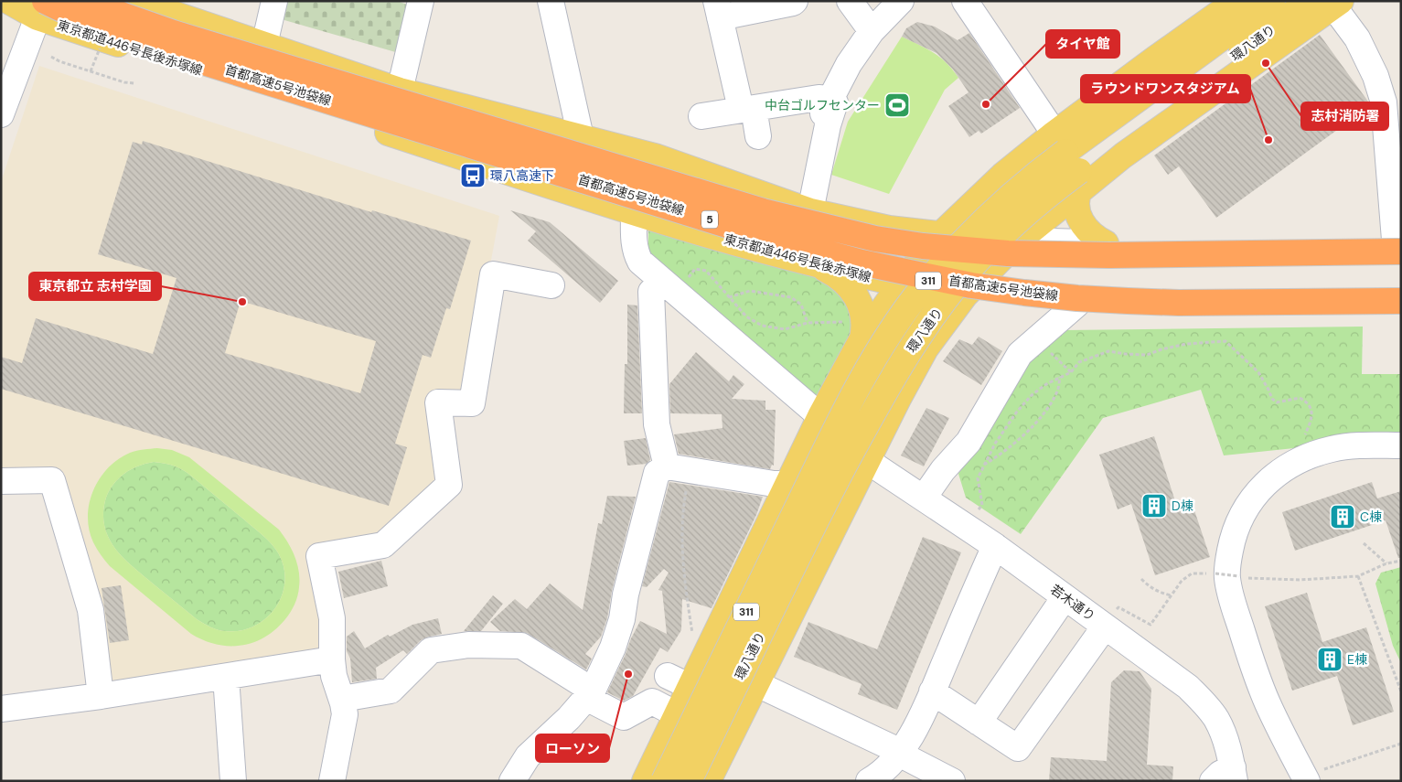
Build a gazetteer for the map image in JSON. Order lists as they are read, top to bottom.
{
  "streets": {
    "highway": ["首都高速5号池袋線", "5"],
    "main road": ["環八通り", "東京都道446号長後赤塚線", "311"],
    "street": ["若木通り"]
  },
  "crossings": [
    ["東京都道446号長後赤塚線", "首都高速5号池袋線"],
    ["東京都道446号長後赤塚線", "若木通り"]
  ],
  "places": {
    "other": [
      "志村消防署",
      "タイヤ館",
      "ラウンドワンスタジアム",
      "東京都立 志村学園",
      "ローソン"
    ],
    "sports": ["中台ゴルフセンター"],
    "bus stop": ["環八高速下"],
    "building": ["D棟", "C棟", "E棟"]
  }
}
